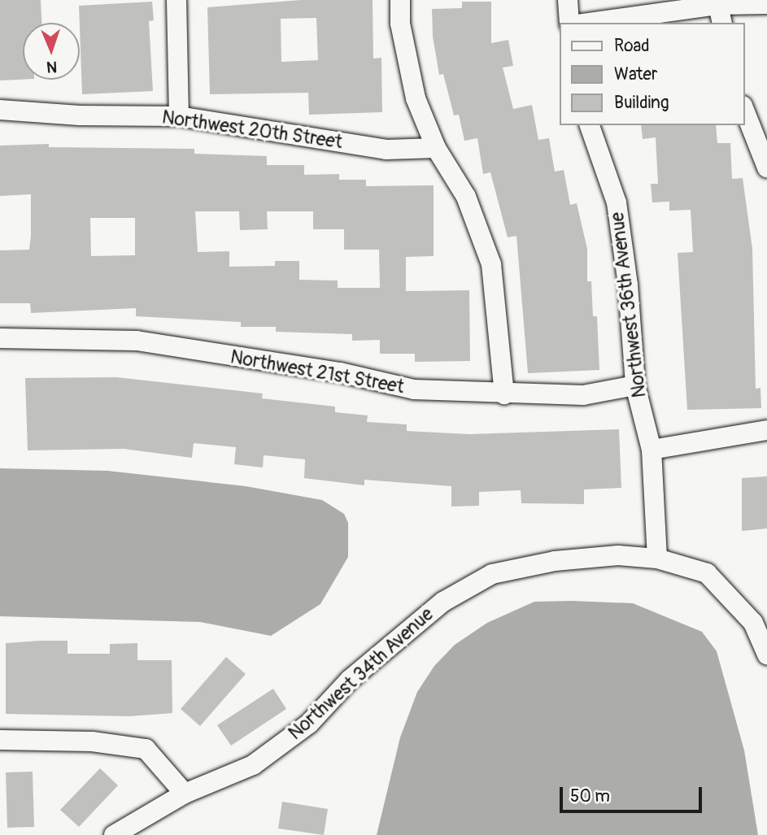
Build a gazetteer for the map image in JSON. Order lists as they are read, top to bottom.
{
  "streets": {
    "street": [
      "Northwest 20th Street",
      "Northwest 36th Avenue",
      "Northwest 21st Street",
      "Northwest 34th Avenue"
    ]
  },
  "crossings": [
    ["Northwest 36th Avenue", "Northwest 21st Street"],
    ["Northwest 36th Avenue", "Northwest 34th Avenue"]
  ],
  "legend": ["Road", "Water", "Building"],
  "scale_bar": "50 m",
  "north": "bottom"
}
